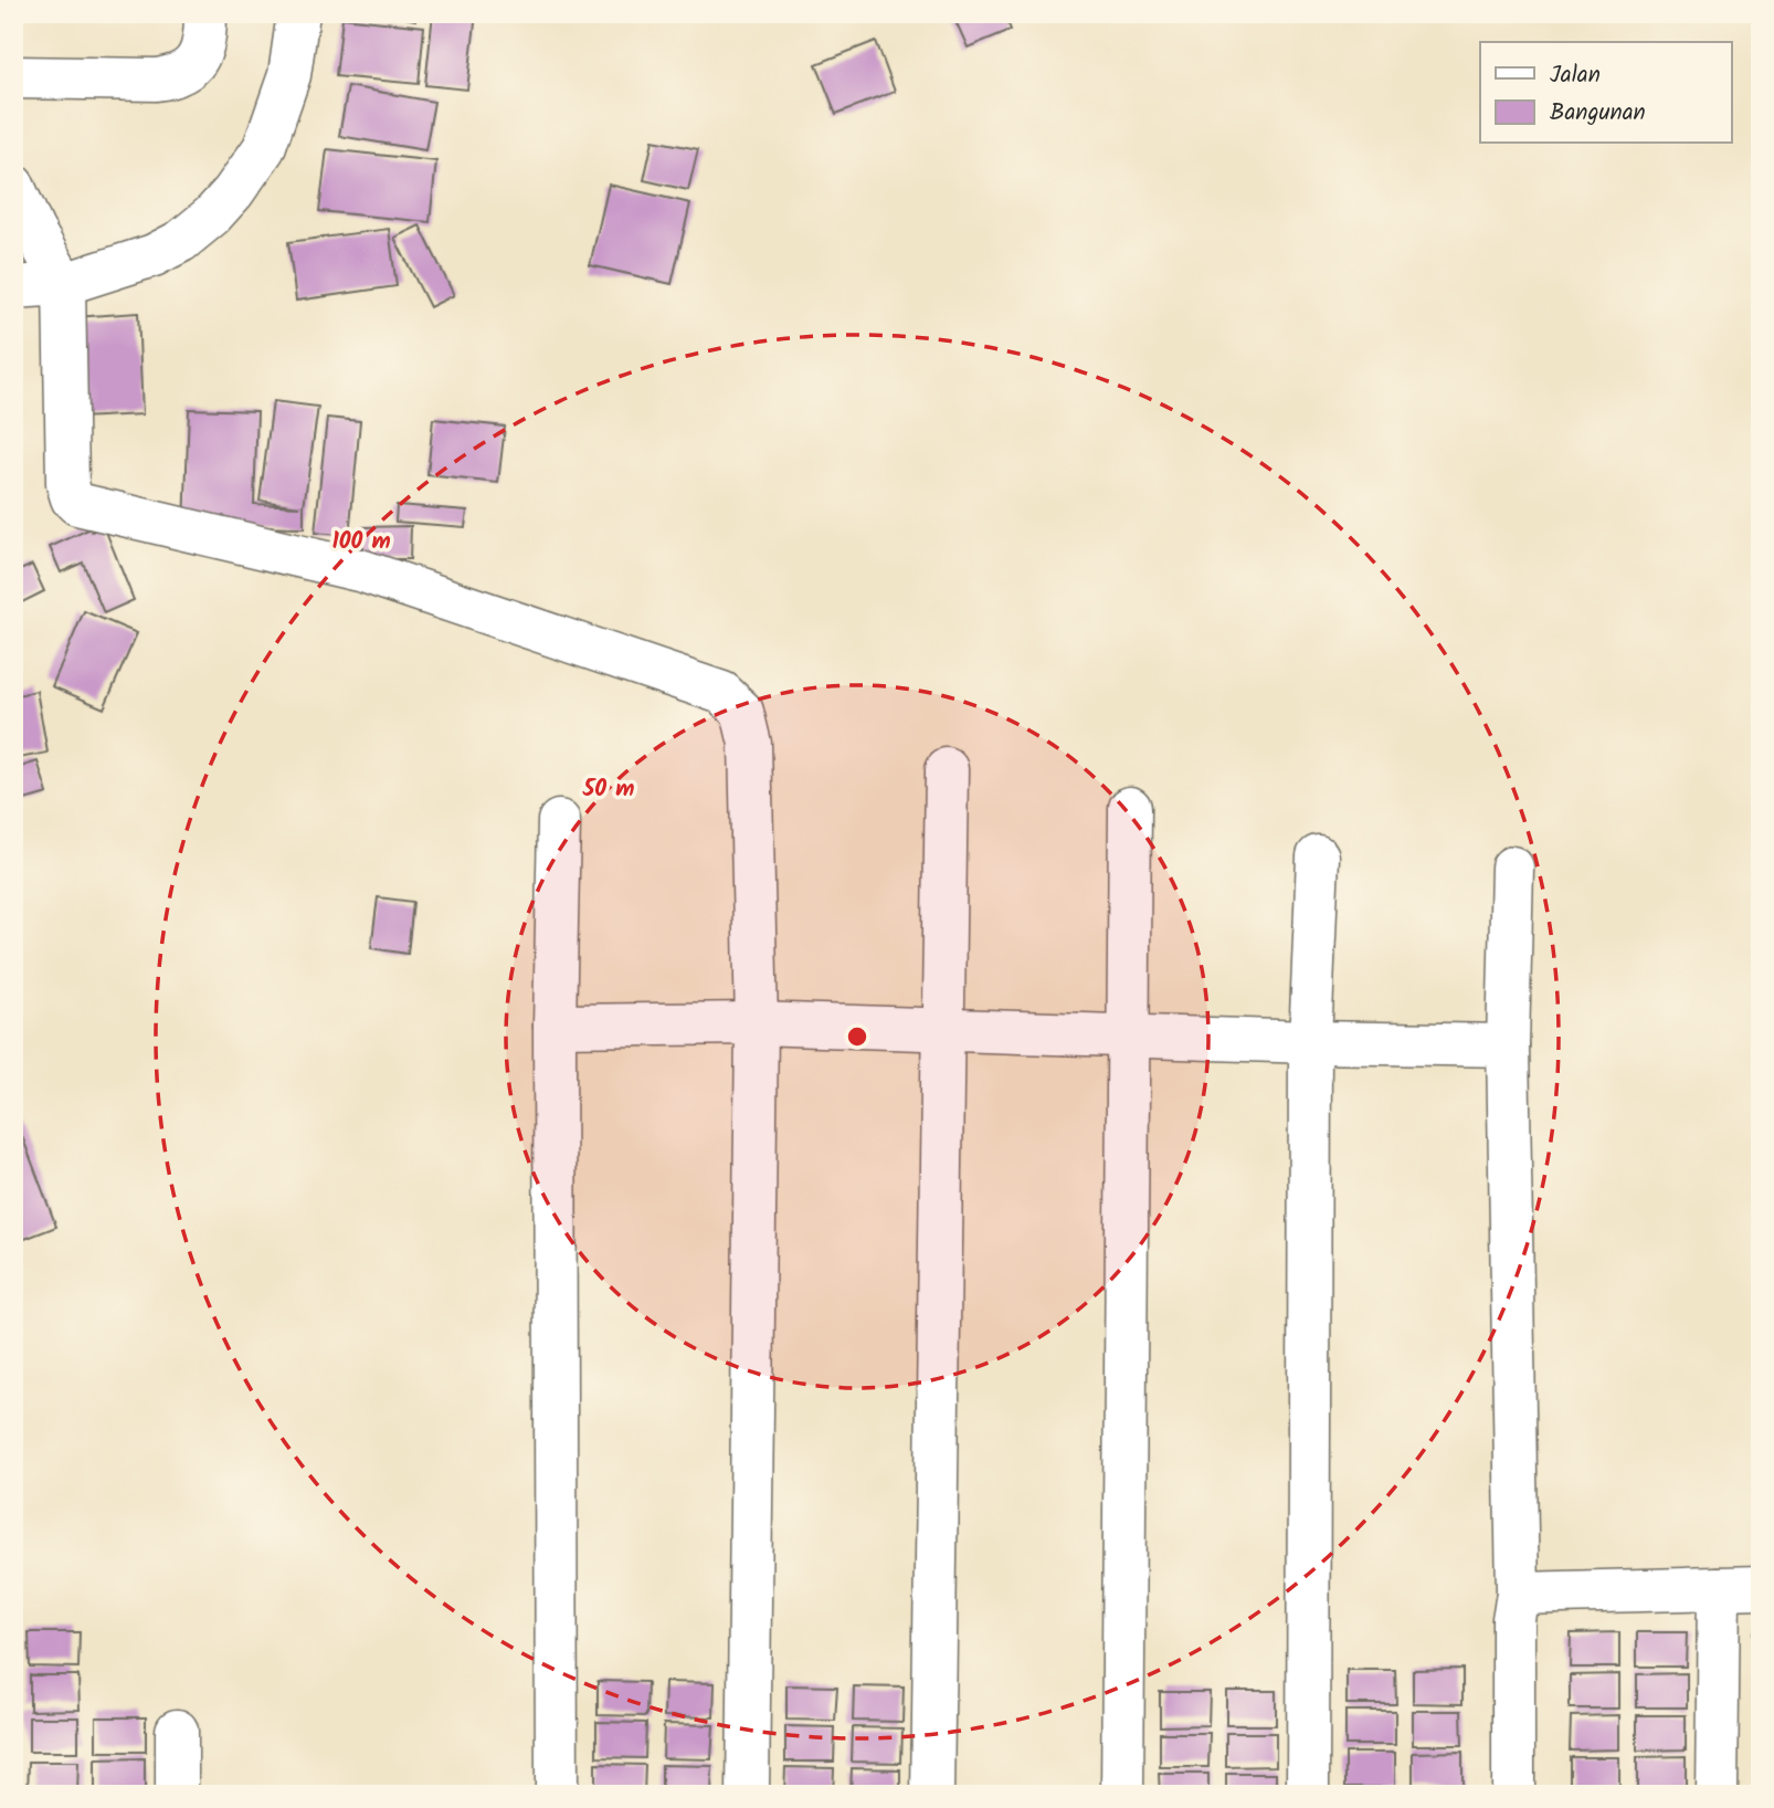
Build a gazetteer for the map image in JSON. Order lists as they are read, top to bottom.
{
  "legend": ["Jalan", "Bangunan"],
  "rings": ["100 m", "50 m"]
}
